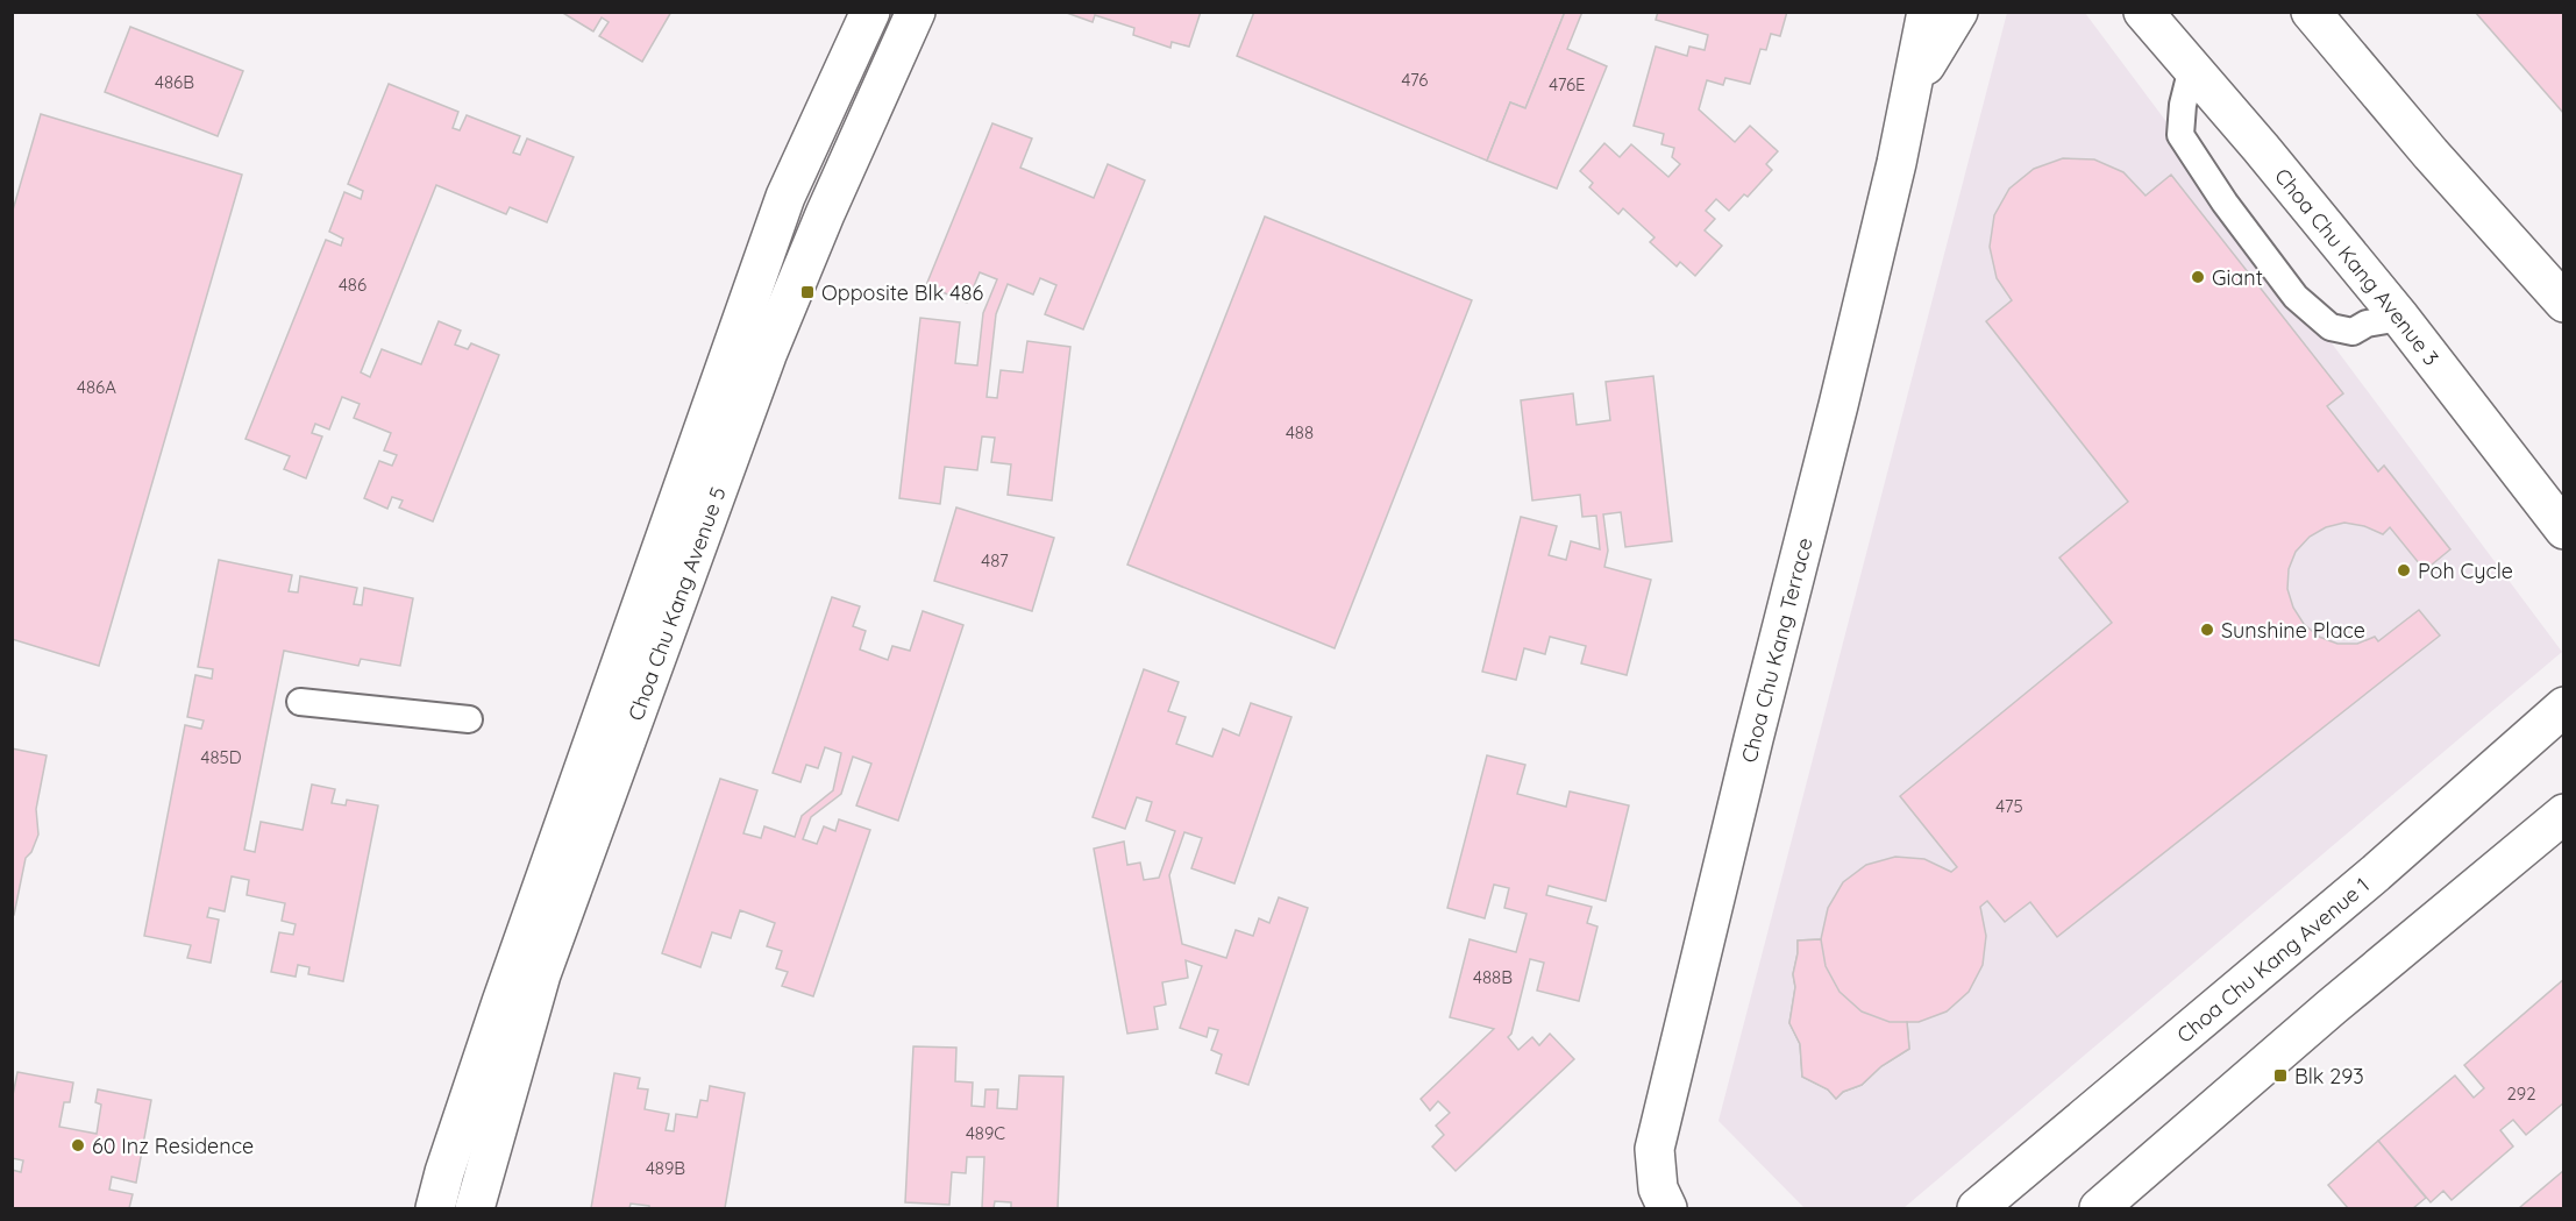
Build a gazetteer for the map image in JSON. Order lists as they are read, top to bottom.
{
  "streets": {
    "street": [
      "Choa Chu Kang Avenue 3",
      "Choa Chu Kang Avenue 5",
      "Choa Chu Kang Terrace",
      "Choa Chu Kang Avenue 1"
    ]
  },
  "places": {
    "other": [
      "Giant",
      "Poh Cycle",
      "Sunshine Place",
      "60 Inz Residence"
    ],
    "transit": ["Opposite Blk 486", "Blk 293"]
  },
  "house_numbers": [
    "476",
    "486B",
    "476E",
    "486",
    "486A",
    "488",
    "487",
    "485D",
    "475",
    "488B",
    "292",
    "489C",
    "489B"
  ]
}
